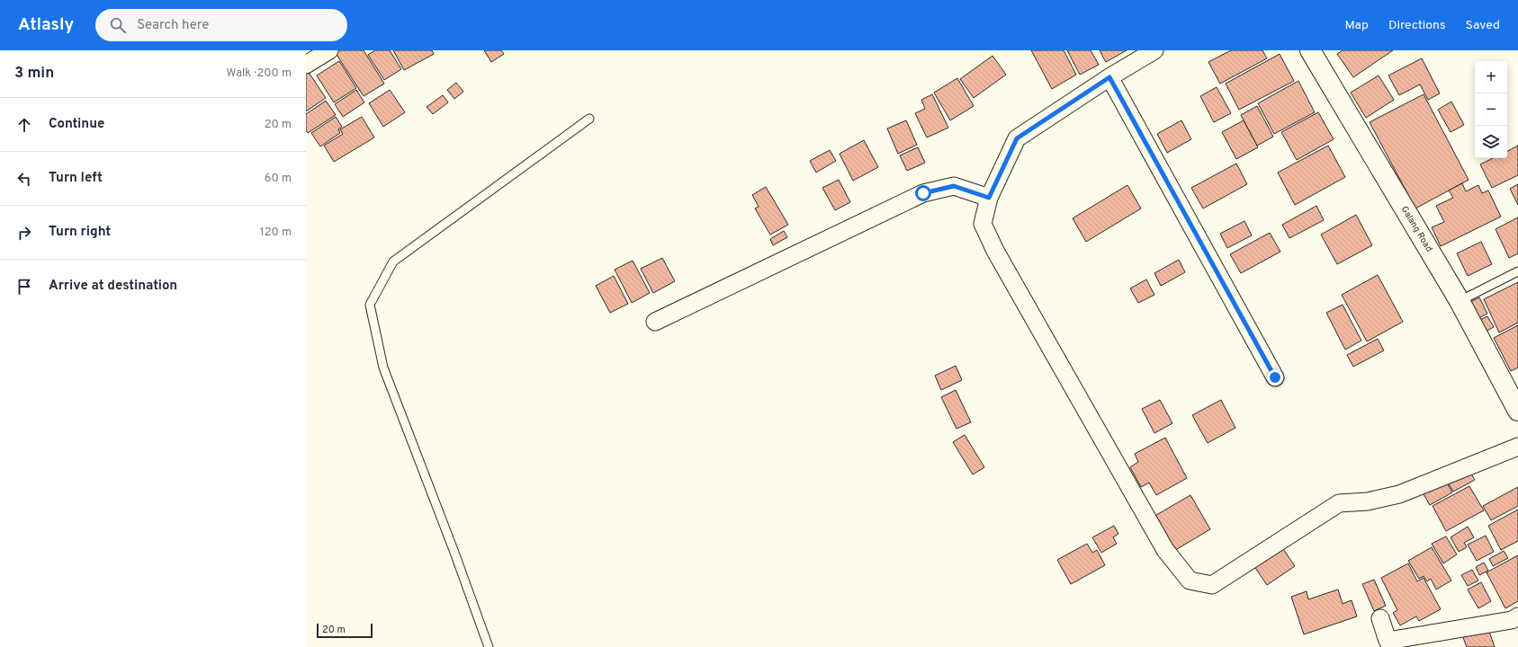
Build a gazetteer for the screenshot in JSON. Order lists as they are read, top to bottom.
{
  "streets": {
    "street": ["Galang Road"]
  },
  "scale_bar": "20 m",
  "page": {
    "header": "Atlasly",
    "search": "Search here",
    "nav": ["Map", "Directions", "Saved"],
    "heading": ["3 min", "Walk · 200 m"],
    "map_buttons": ["+", "−"],
    "list": [
      ["Continue", "20 m"],
      ["Turn left", "60 m"],
      ["Turn right", "120 m"],
      "Arrive at destination"
    ],
    "scale": "20 m"
  }
}
